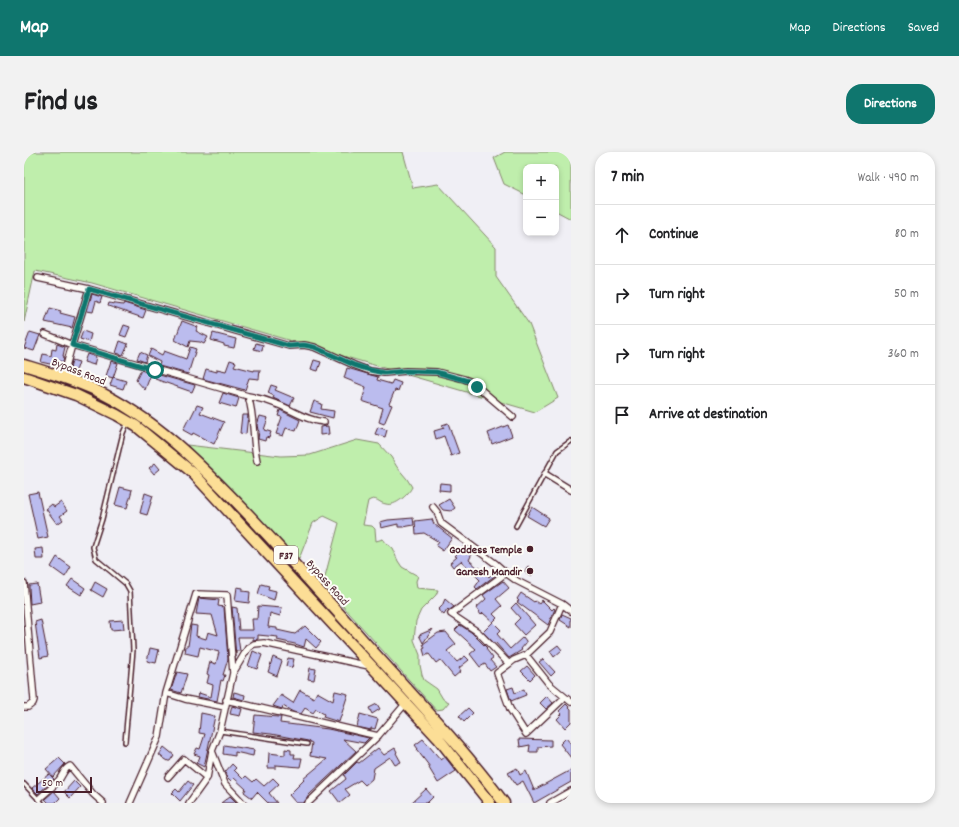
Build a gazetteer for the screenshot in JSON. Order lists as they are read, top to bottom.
{
  "streets": {
    "highway": ["Bypass Road", "F37"]
  },
  "places": ["Goddess Temple", "Ganesh Mandir"],
  "scale_bar": "50 m",
  "page": {
    "header": "Map",
    "nav": ["Map", "Directions", "Saved"],
    "title": "Find us",
    "buttons": "Directions",
    "heading": ["7 min", "Walk · 490 m"],
    "map_buttons": ["+", "−"],
    "list": [
      ["Continue", "80 m"],
      ["Turn right", "50 m"],
      ["Turn right", "360 m"],
      "Arrive at destination"
    ],
    "scale": "50 m"
  }
}
